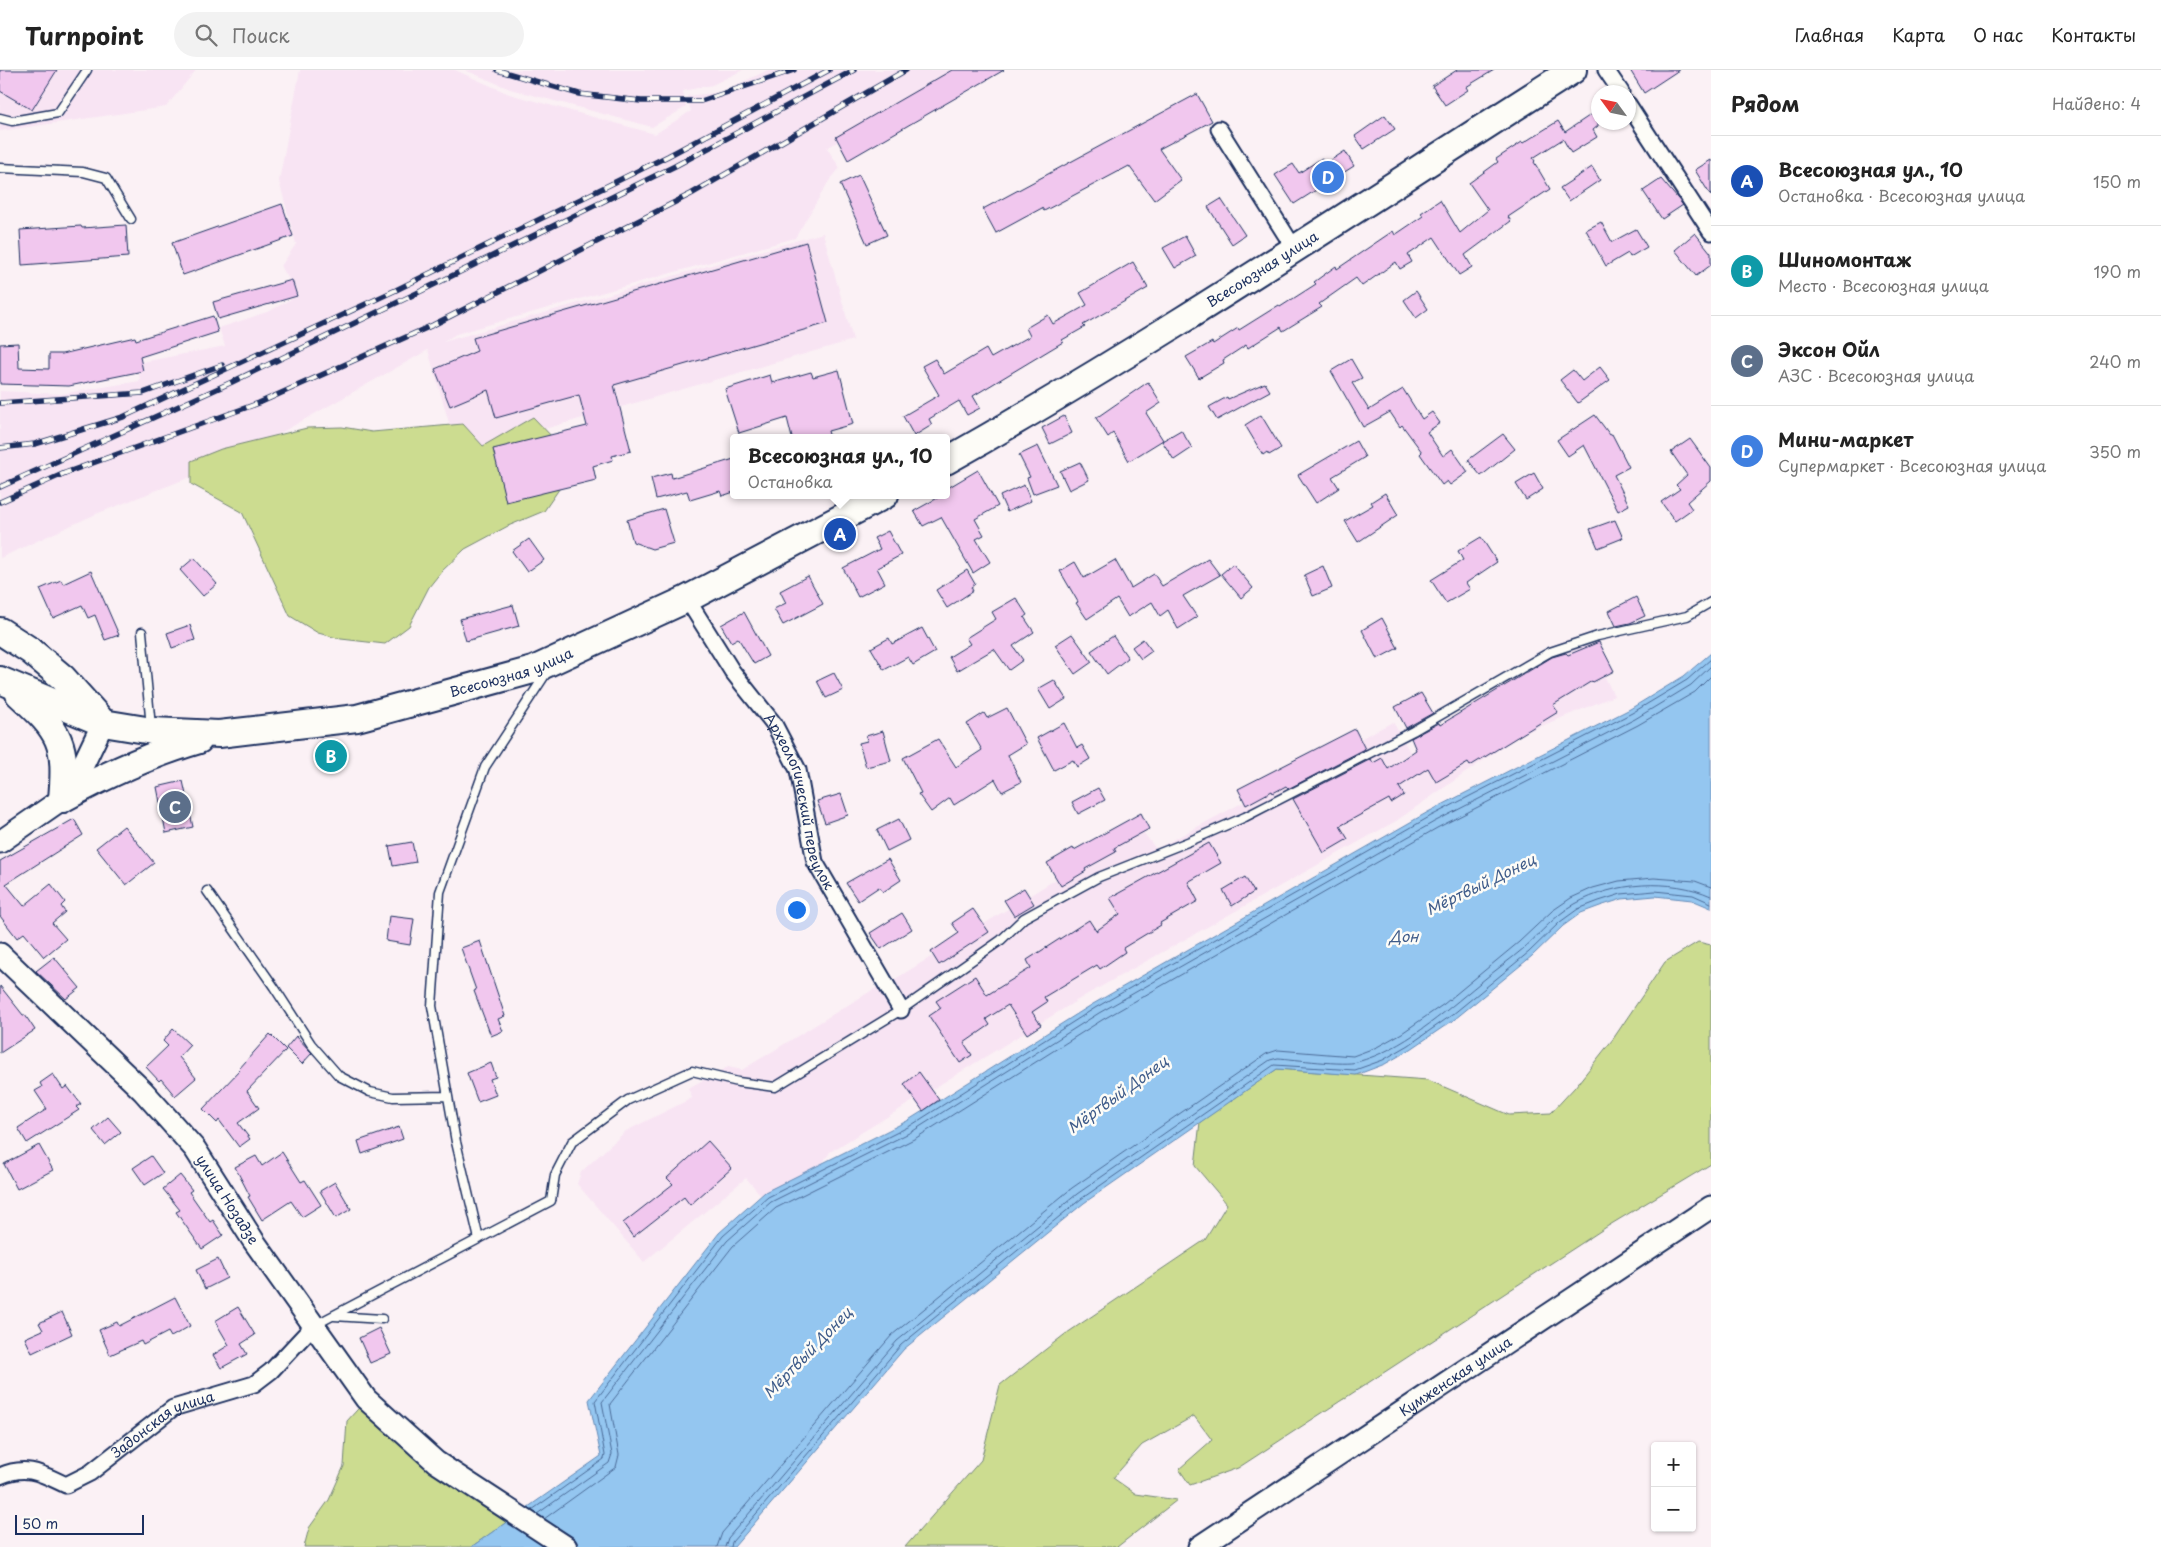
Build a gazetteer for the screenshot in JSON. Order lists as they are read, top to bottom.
{
  "streets": {
    "highway": ["Всесоюзная улица"],
    "street": [
      "Археологический переулок",
      "улица Нозадзе",
      "Кумженская улица",
      "Задонская улица"
    ]
  },
  "crossings": [
    ["Всесоюзная улица", "Археологический переулок"],
    ["улица Нозадзе", "Задонская улица"]
  ],
  "water": ["Мёртвый Донец", "Дон"],
  "scale_bar": "50 m",
  "north": "top left",
  "page": {
    "header": "Turnpoint",
    "search": "Поиск",
    "nav": [
      "Главная",
      "Карта",
      "О нас",
      "Контакты"
    ],
    "heading": ["Рядом", "Найдено: 4"],
    "list": [
      {
        "mark": "A",
        "name": "Всесоюзная ул., 10",
        "note": "Остановка · Всесоюзная улица",
        "value": "150 m"
      },
      {
        "mark": "B",
        "name": "Шиномонтаж",
        "note": "Место · Всесоюзная улица",
        "value": "190 m"
      },
      {
        "mark": "C",
        "name": "Эксон Ойл",
        "note": "АЗС · Всесоюзная улица",
        "value": "240 m"
      },
      {
        "mark": "D",
        "name": "Мини-маркет",
        "note": "Супермаркет · Всесоюзная улица",
        "value": "350 m"
      }
    ],
    "pins": [
      "D",
      "A",
      "B",
      "C"
    ],
    "popup": ["Всесоюзная ул., 10", "Остановка"],
    "map_buttons": ["+", "−"],
    "scale": "50 m"
  }
}
